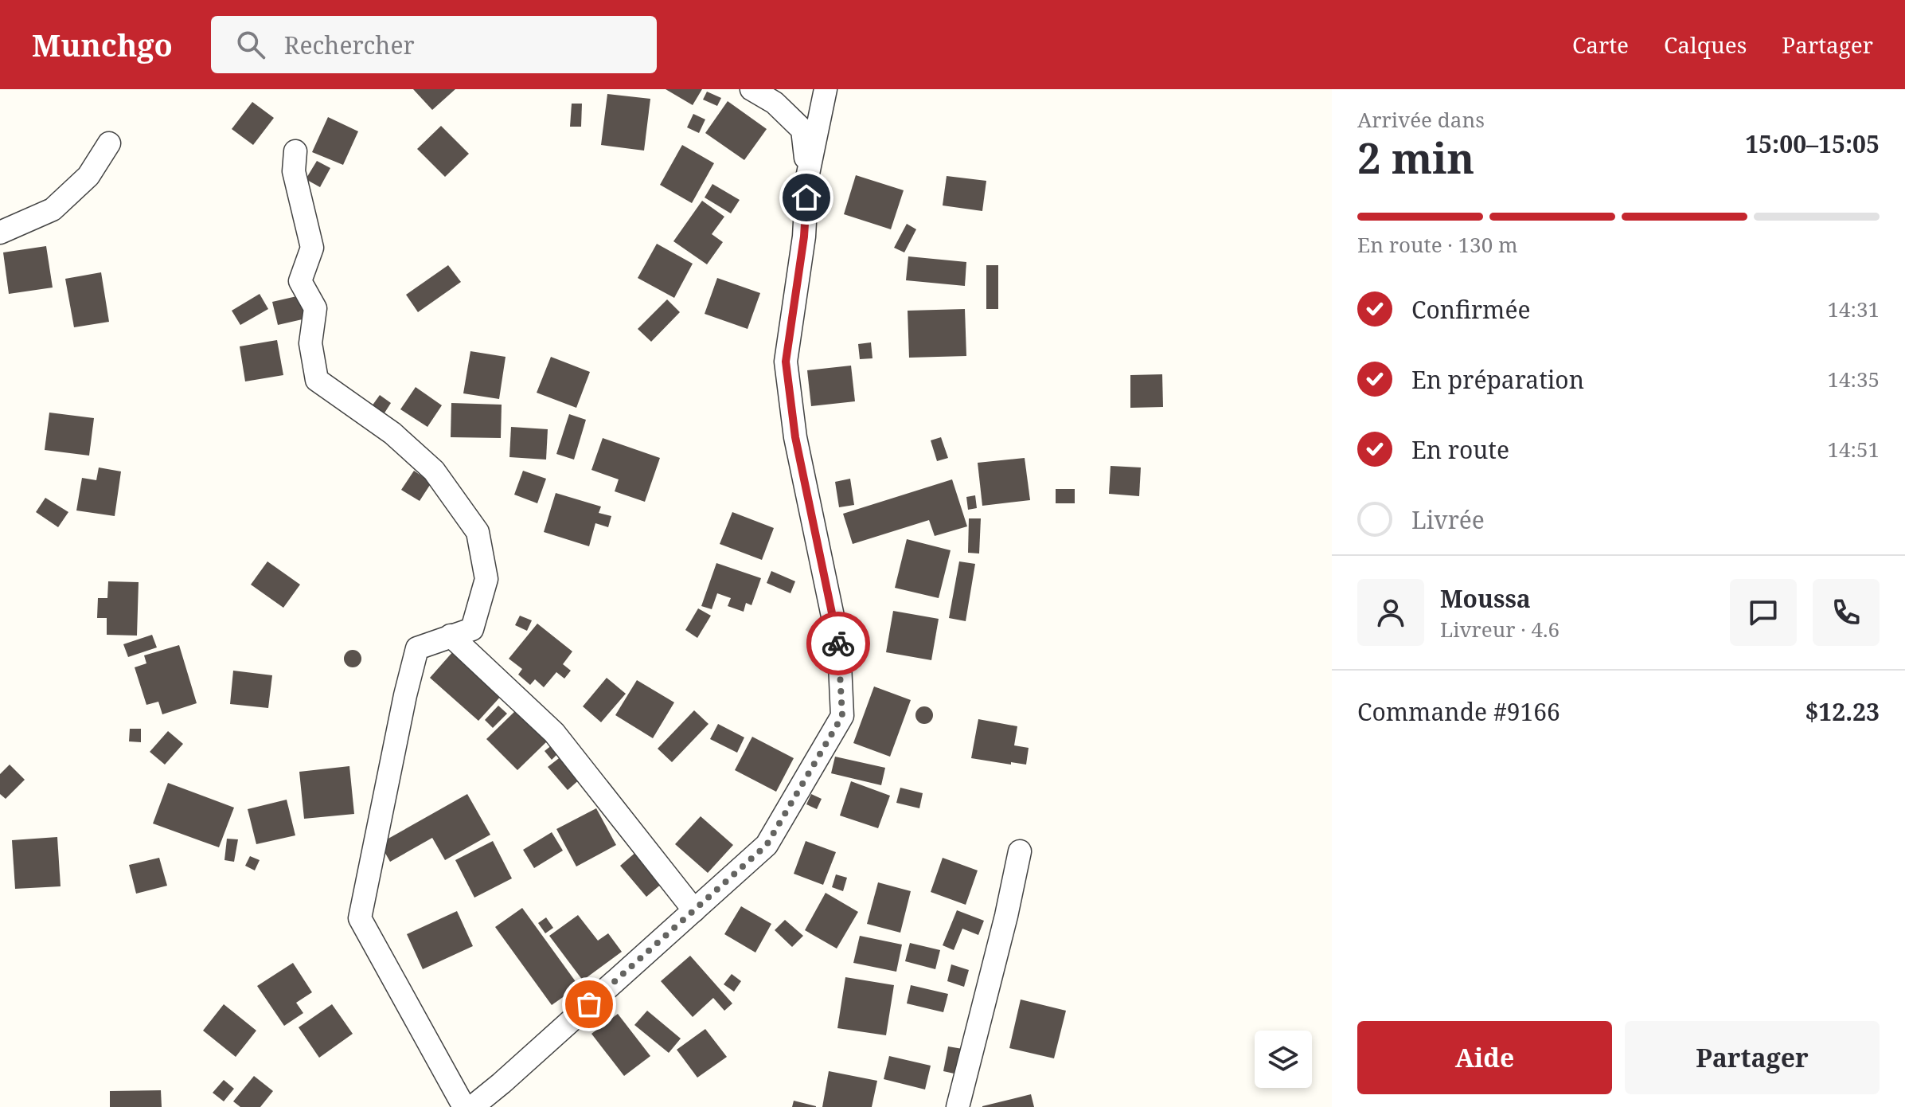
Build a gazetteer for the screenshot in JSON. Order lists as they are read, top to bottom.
{
  "page": {
    "header": "Munchgo",
    "search": "Rechercher",
    "nav": ["Carte", "Calques", "Partager"],
    "heading": ["2 min", "Arrivée dans", "15:00–15:05"],
    "panel": [
      "Moussa",
      "Livreur · 4.6",
      "Commande #9166",
      "$12.23"
    ],
    "bar": "En route · 130 m",
    "list": [
      ["Confirmée", "14:31"],
      ["En préparation", "14:35"],
      ["En route", "14:51"],
      "Livrée"
    ],
    "buttons": ["Aide", "Partager"]
  }
}
